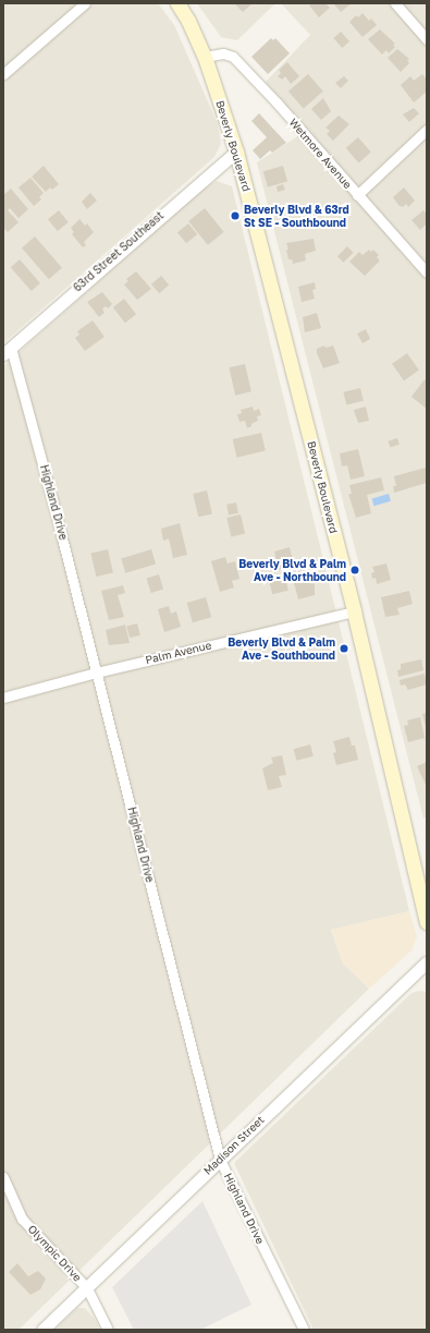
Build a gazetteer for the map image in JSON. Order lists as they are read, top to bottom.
{
  "streets": {
    "main road": ["Beverly Boulevard"],
    "street": [
      "Wetmore Avenue",
      "63rd Street Southeast",
      "Highland Drive",
      "Palm Avenue",
      "Madison Street",
      "Olympic Drive"
    ]
  },
  "crossings": [
    ["Beverly Boulevard", "Wetmore Avenue"],
    ["Beverly Boulevard", "63rd Street Southeast"],
    ["Beverly Boulevard", "Palm Avenue"],
    ["63rd Street Southeast", "Highland Drive"],
    ["Highland Drive", "Palm Avenue"],
    ["Highland Drive", "Madison Street"],
    ["Madison Street", "Olympic Drive"]
  ],
  "places": ["Beverly Blvd & 63rd St SE - Southbound", "Beverly Blvd & Palm Ave - Northbound", "Beverly Blvd & Palm Ave - Southbound"]
}
